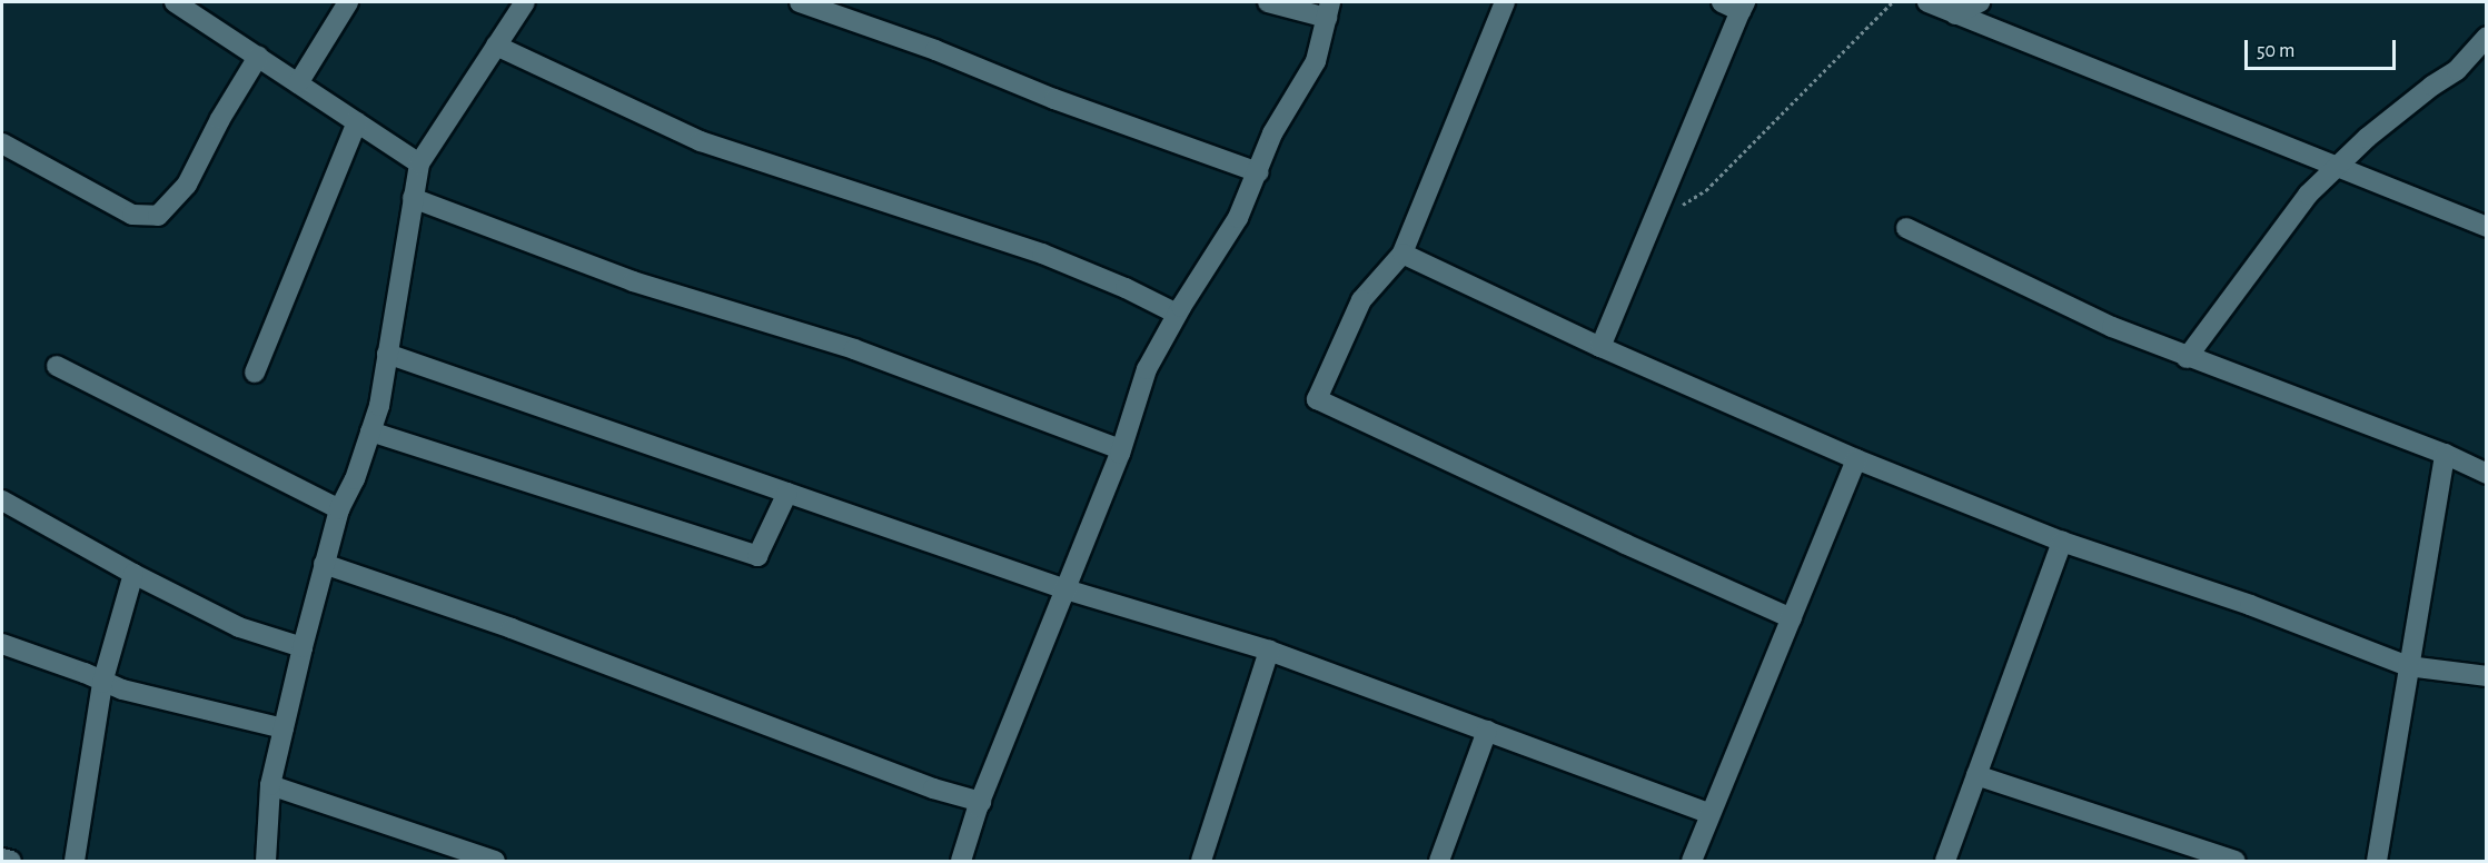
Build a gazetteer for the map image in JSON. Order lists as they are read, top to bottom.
{
  "scale_bar": "50 m"
}
